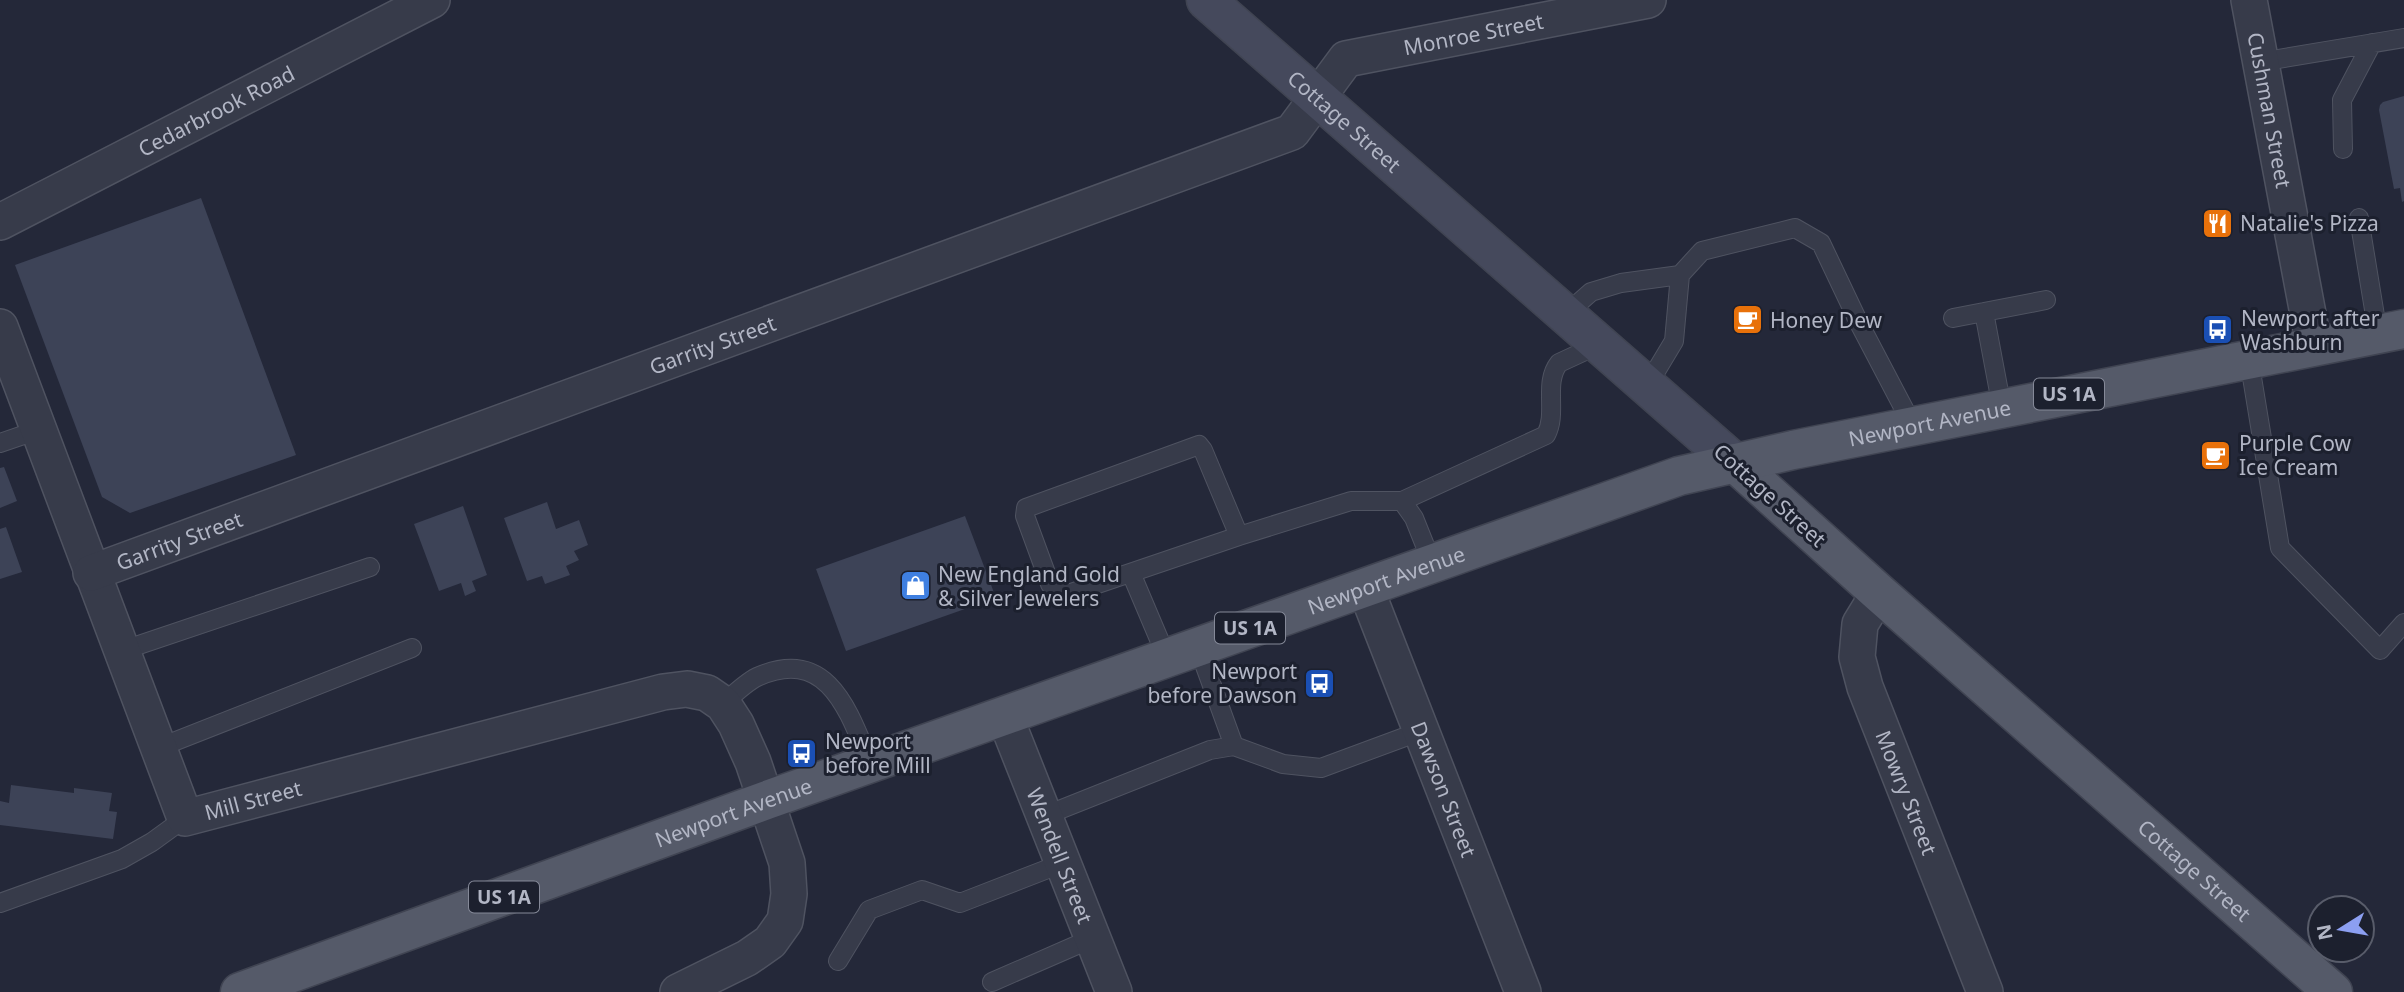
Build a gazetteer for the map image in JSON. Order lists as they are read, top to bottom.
{
  "streets": {
    "main road": ["Cottage Street", "US 1A", "Newport Avenue"],
    "street": [
      "Monroe Street",
      "Cedarbrook Road",
      "Cushman Street",
      "Garrity Street",
      "Dawson Street",
      "Mowry Street",
      "Mill Street",
      "Wendell Street"
    ]
  },
  "crossings": [
    ["Monroe Street", "Cottage Street"],
    ["Monroe Street", "Garrity Street"],
    ["Cushman Street", "Newport Avenue"],
    ["Cottage Street", "Garrity Street"],
    ["Cottage Street", "Newport Avenue"],
    ["Cottage Street", "Mowry Street"],
    ["Garrity Street", "Mill Street"],
    ["Newport Avenue", "Dawson Street"],
    ["Newport Avenue", "Wendell Street"]
  ],
  "places": {
    "restaurant": ["Natalie's Pizza"],
    "cafe": ["Honey Dew", "Purple Cow Ice Cream"],
    "bus stop": ["Newport after Washburn", "Newport before Dawson", "Newport before Mill"],
    "shop": ["New England Gold & Silver Jewelers"]
  },
  "north": "left"
}
